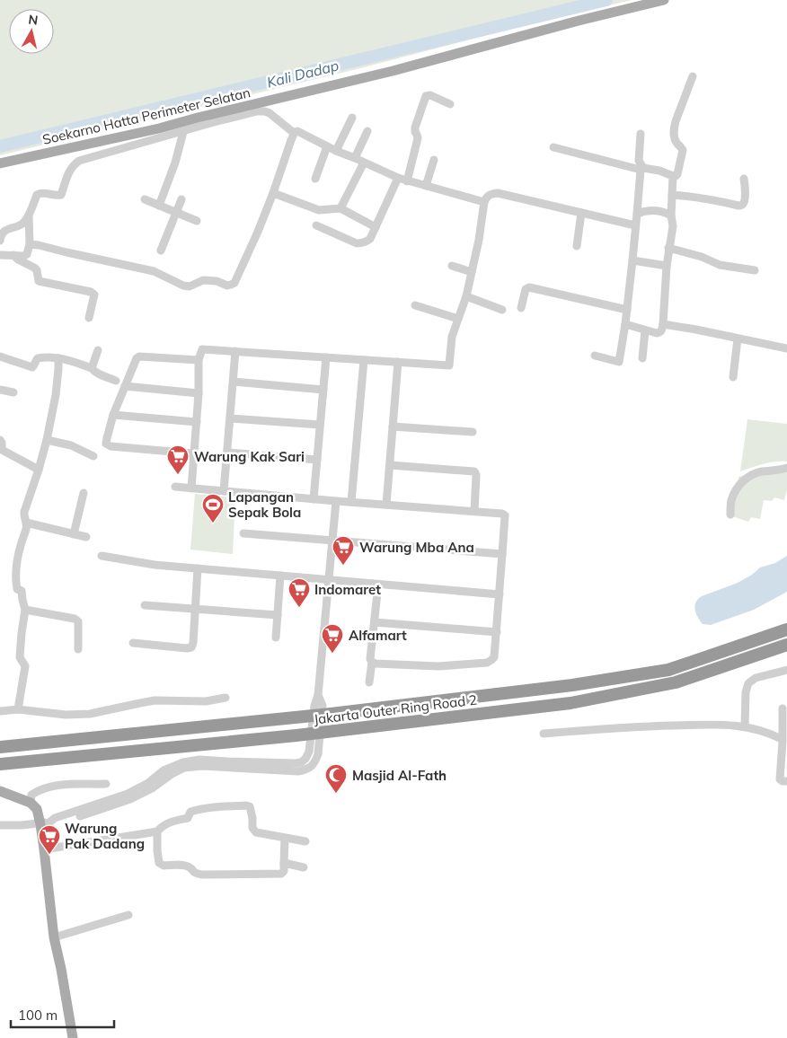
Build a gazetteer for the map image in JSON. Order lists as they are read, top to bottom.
{
  "streets": {
    "highway": ["Jakarta Outer Ring Road 2"],
    "main road": ["Soekarno Hatta Perimeter Selatan"]
  },
  "water": ["Kali Dadap"],
  "places": {
    "supermarket": [
      "Warung Kak Sari",
      "Warung Mba Ana",
      "Indomaret",
      "Alfamart",
      "Warung Pak Dadang"
    ],
    "sports": ["Lapangan Sepak Bola"],
    "mosque": ["Masjid Al-Fath"]
  },
  "scale_bar": "100 m",
  "north": "top"
}
